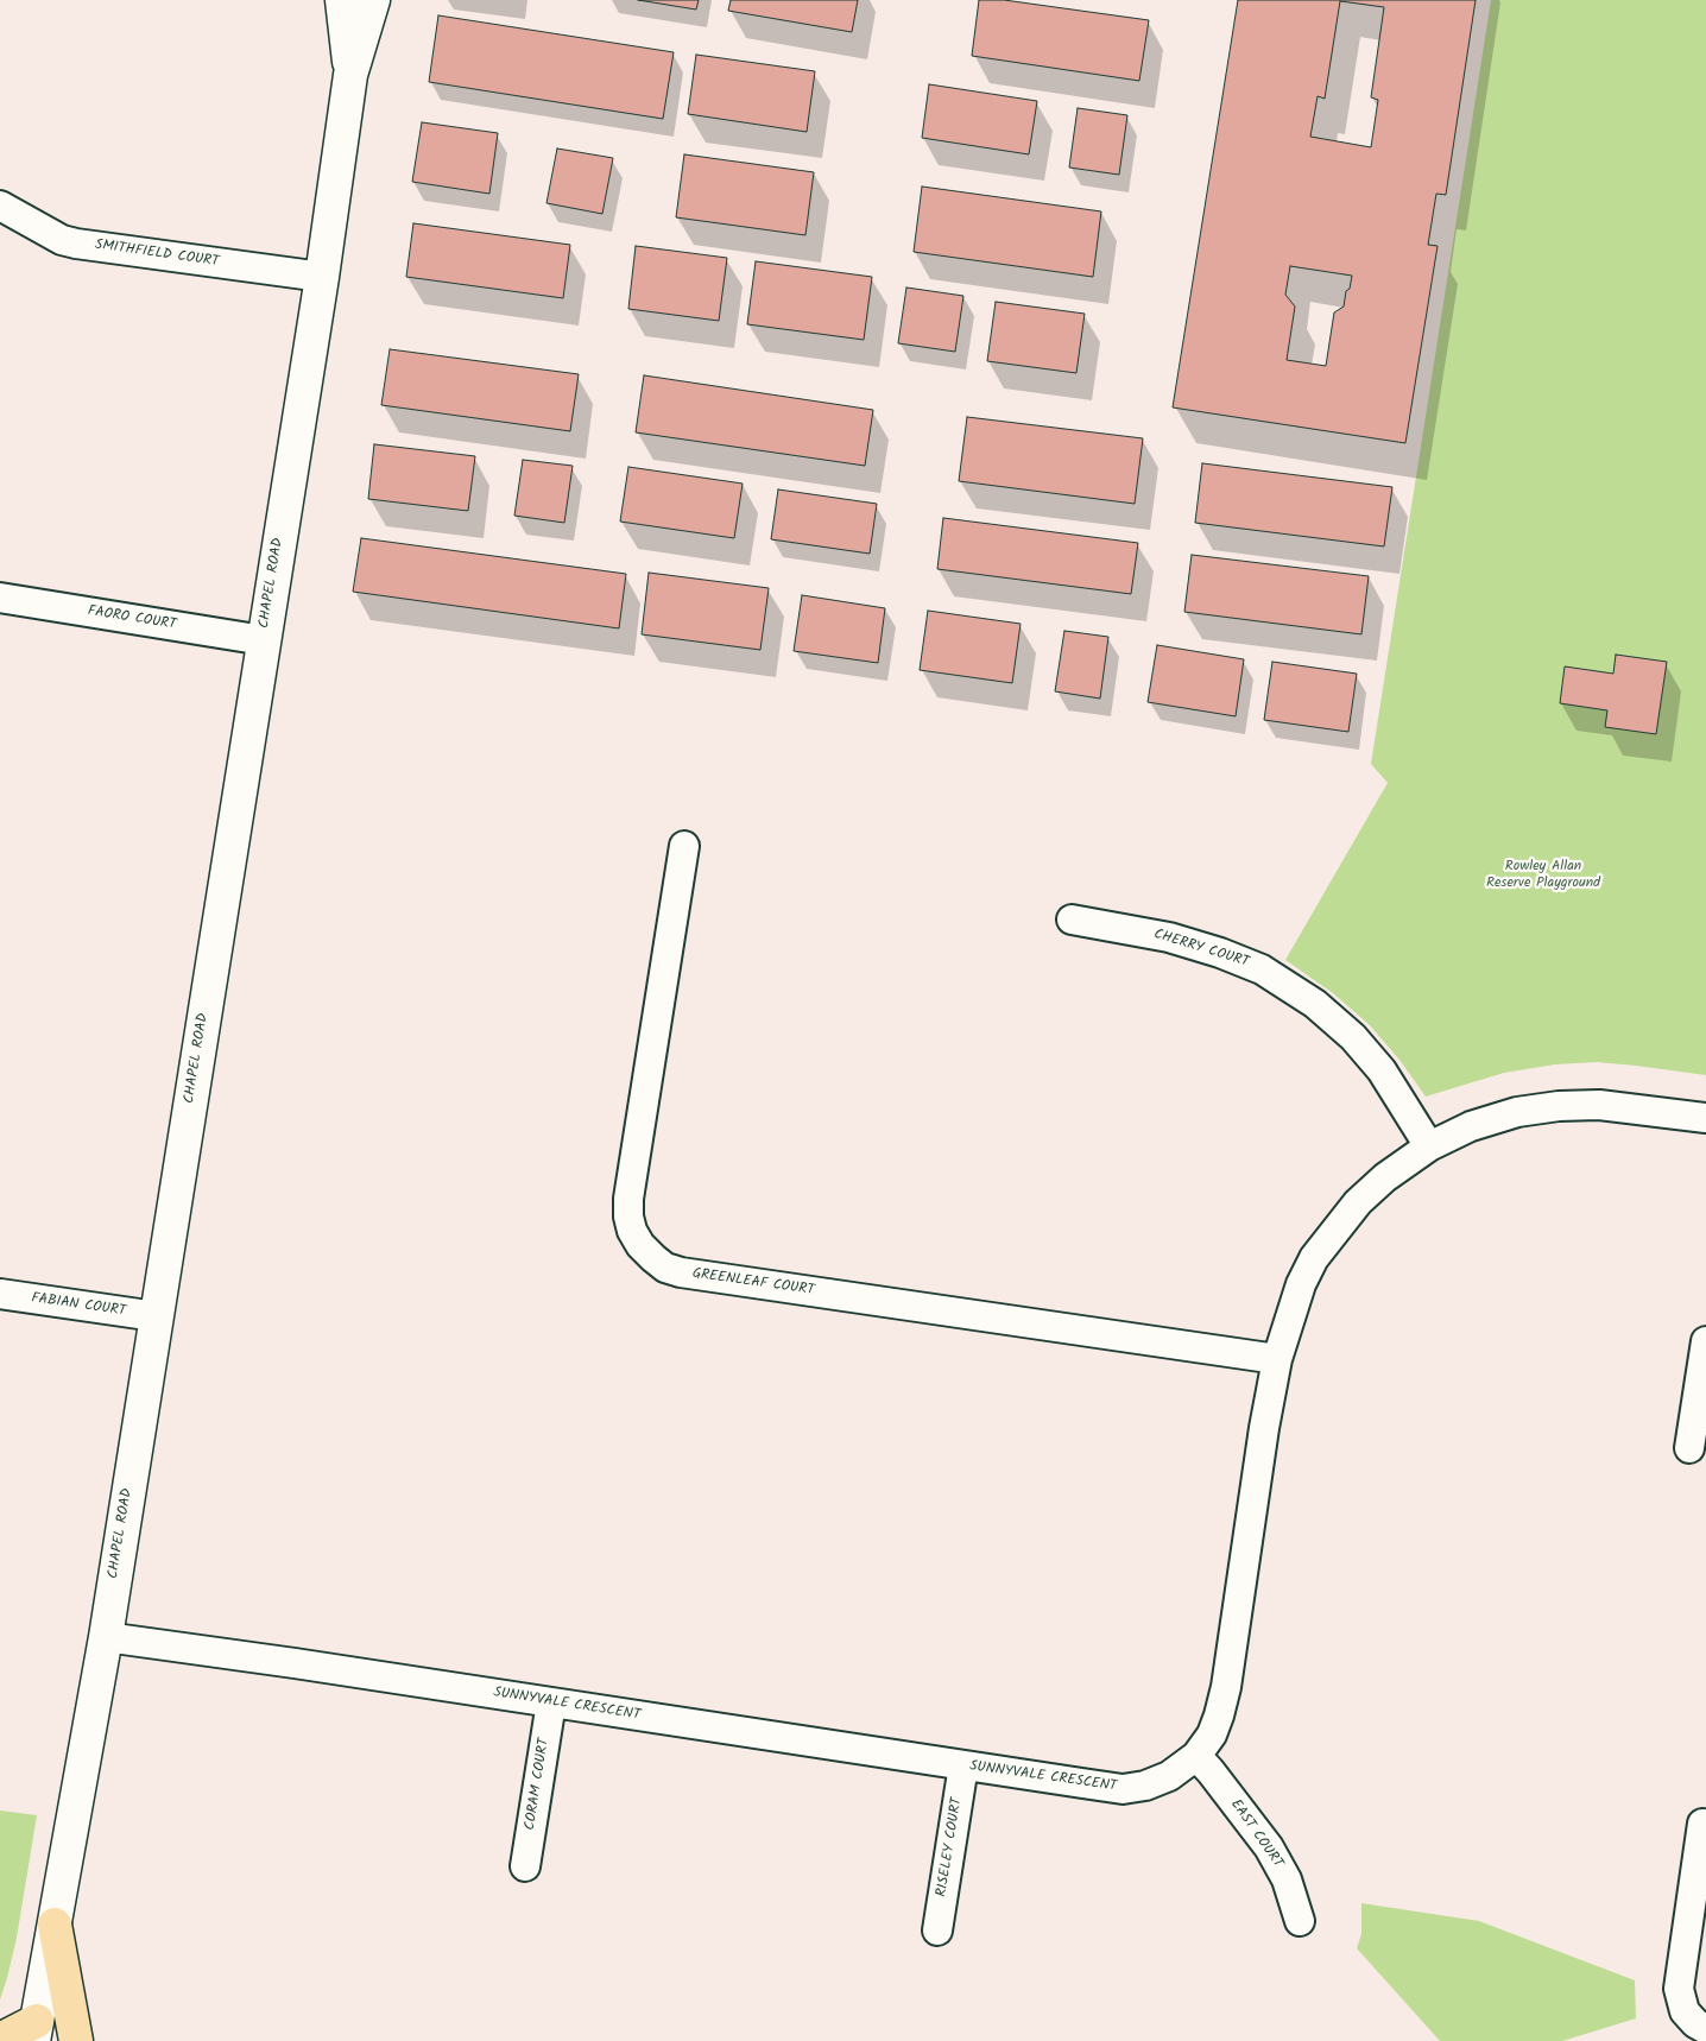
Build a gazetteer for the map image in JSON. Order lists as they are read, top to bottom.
{
  "streets": {
    "main road": ["CHAPEL ROAD"],
    "street": [
      "SMITHFIELD COURT",
      "FAORO COURT",
      "CHERRY COURT",
      "GREENLEAF COURT",
      "FABIAN COURT",
      "SUNNYVALE CRESCENT",
      "CORAM COURT",
      "EAST COURT",
      "RISELEY COURT"
    ]
  },
  "crossings": [
    ["SMITHFIELD COURT", "CHAPEL ROAD"],
    ["CHAPEL ROAD", "FAORO COURT"],
    ["CHAPEL ROAD", "FABIAN COURT"],
    ["CHAPEL ROAD", "SUNNYVALE CRESCENT"],
    ["CHERRY COURT", "SUNNYVALE CRESCENT"],
    ["GREENLEAF COURT", "SUNNYVALE CRESCENT"],
    ["SUNNYVALE CRESCENT", "CORAM COURT"],
    ["SUNNYVALE CRESCENT", "EAST COURT"],
    ["SUNNYVALE CRESCENT", "RISELEY COURT"]
  ],
  "parks": ["Rowley Allan Reserve Playground"]
}
